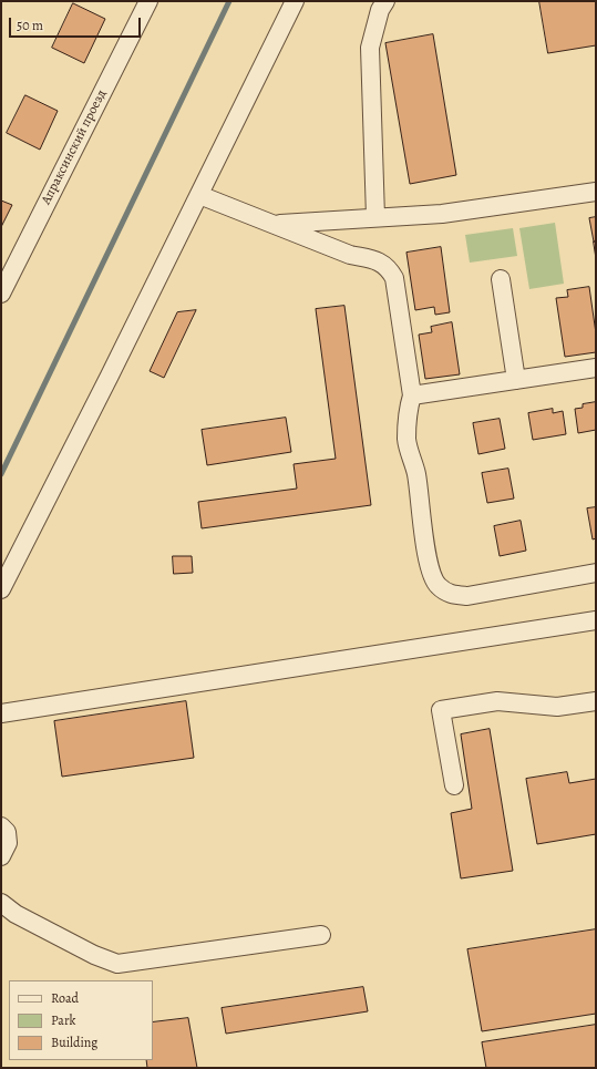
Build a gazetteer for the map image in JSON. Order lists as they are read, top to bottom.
{
  "streets": {
    "street": ["Апраксинский проезд"]
  },
  "legend": ["Road", "Park", "Building"],
  "scale_bar": "50 m"
}
